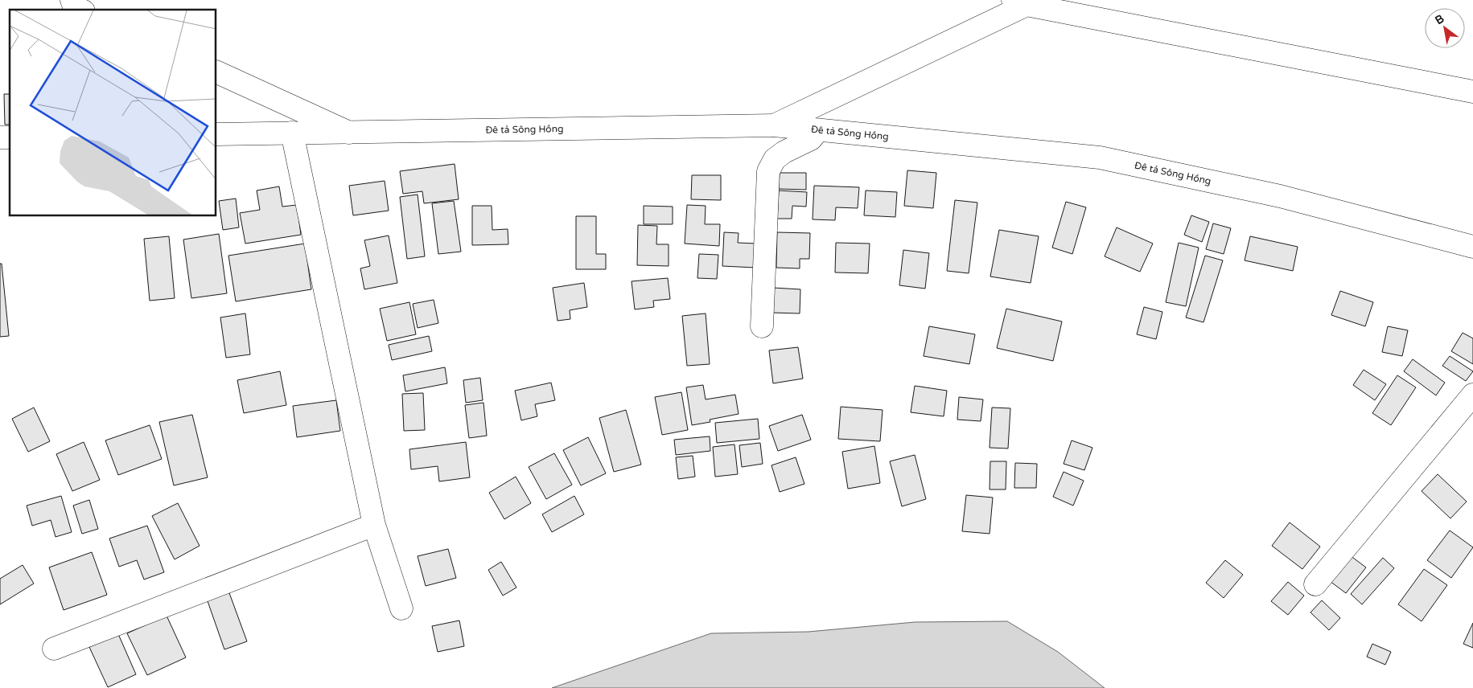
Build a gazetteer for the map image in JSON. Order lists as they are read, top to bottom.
{
  "streets": {
    "street": ["Đê tả Sông Hồng"]
  },
  "north": "top left"
}
